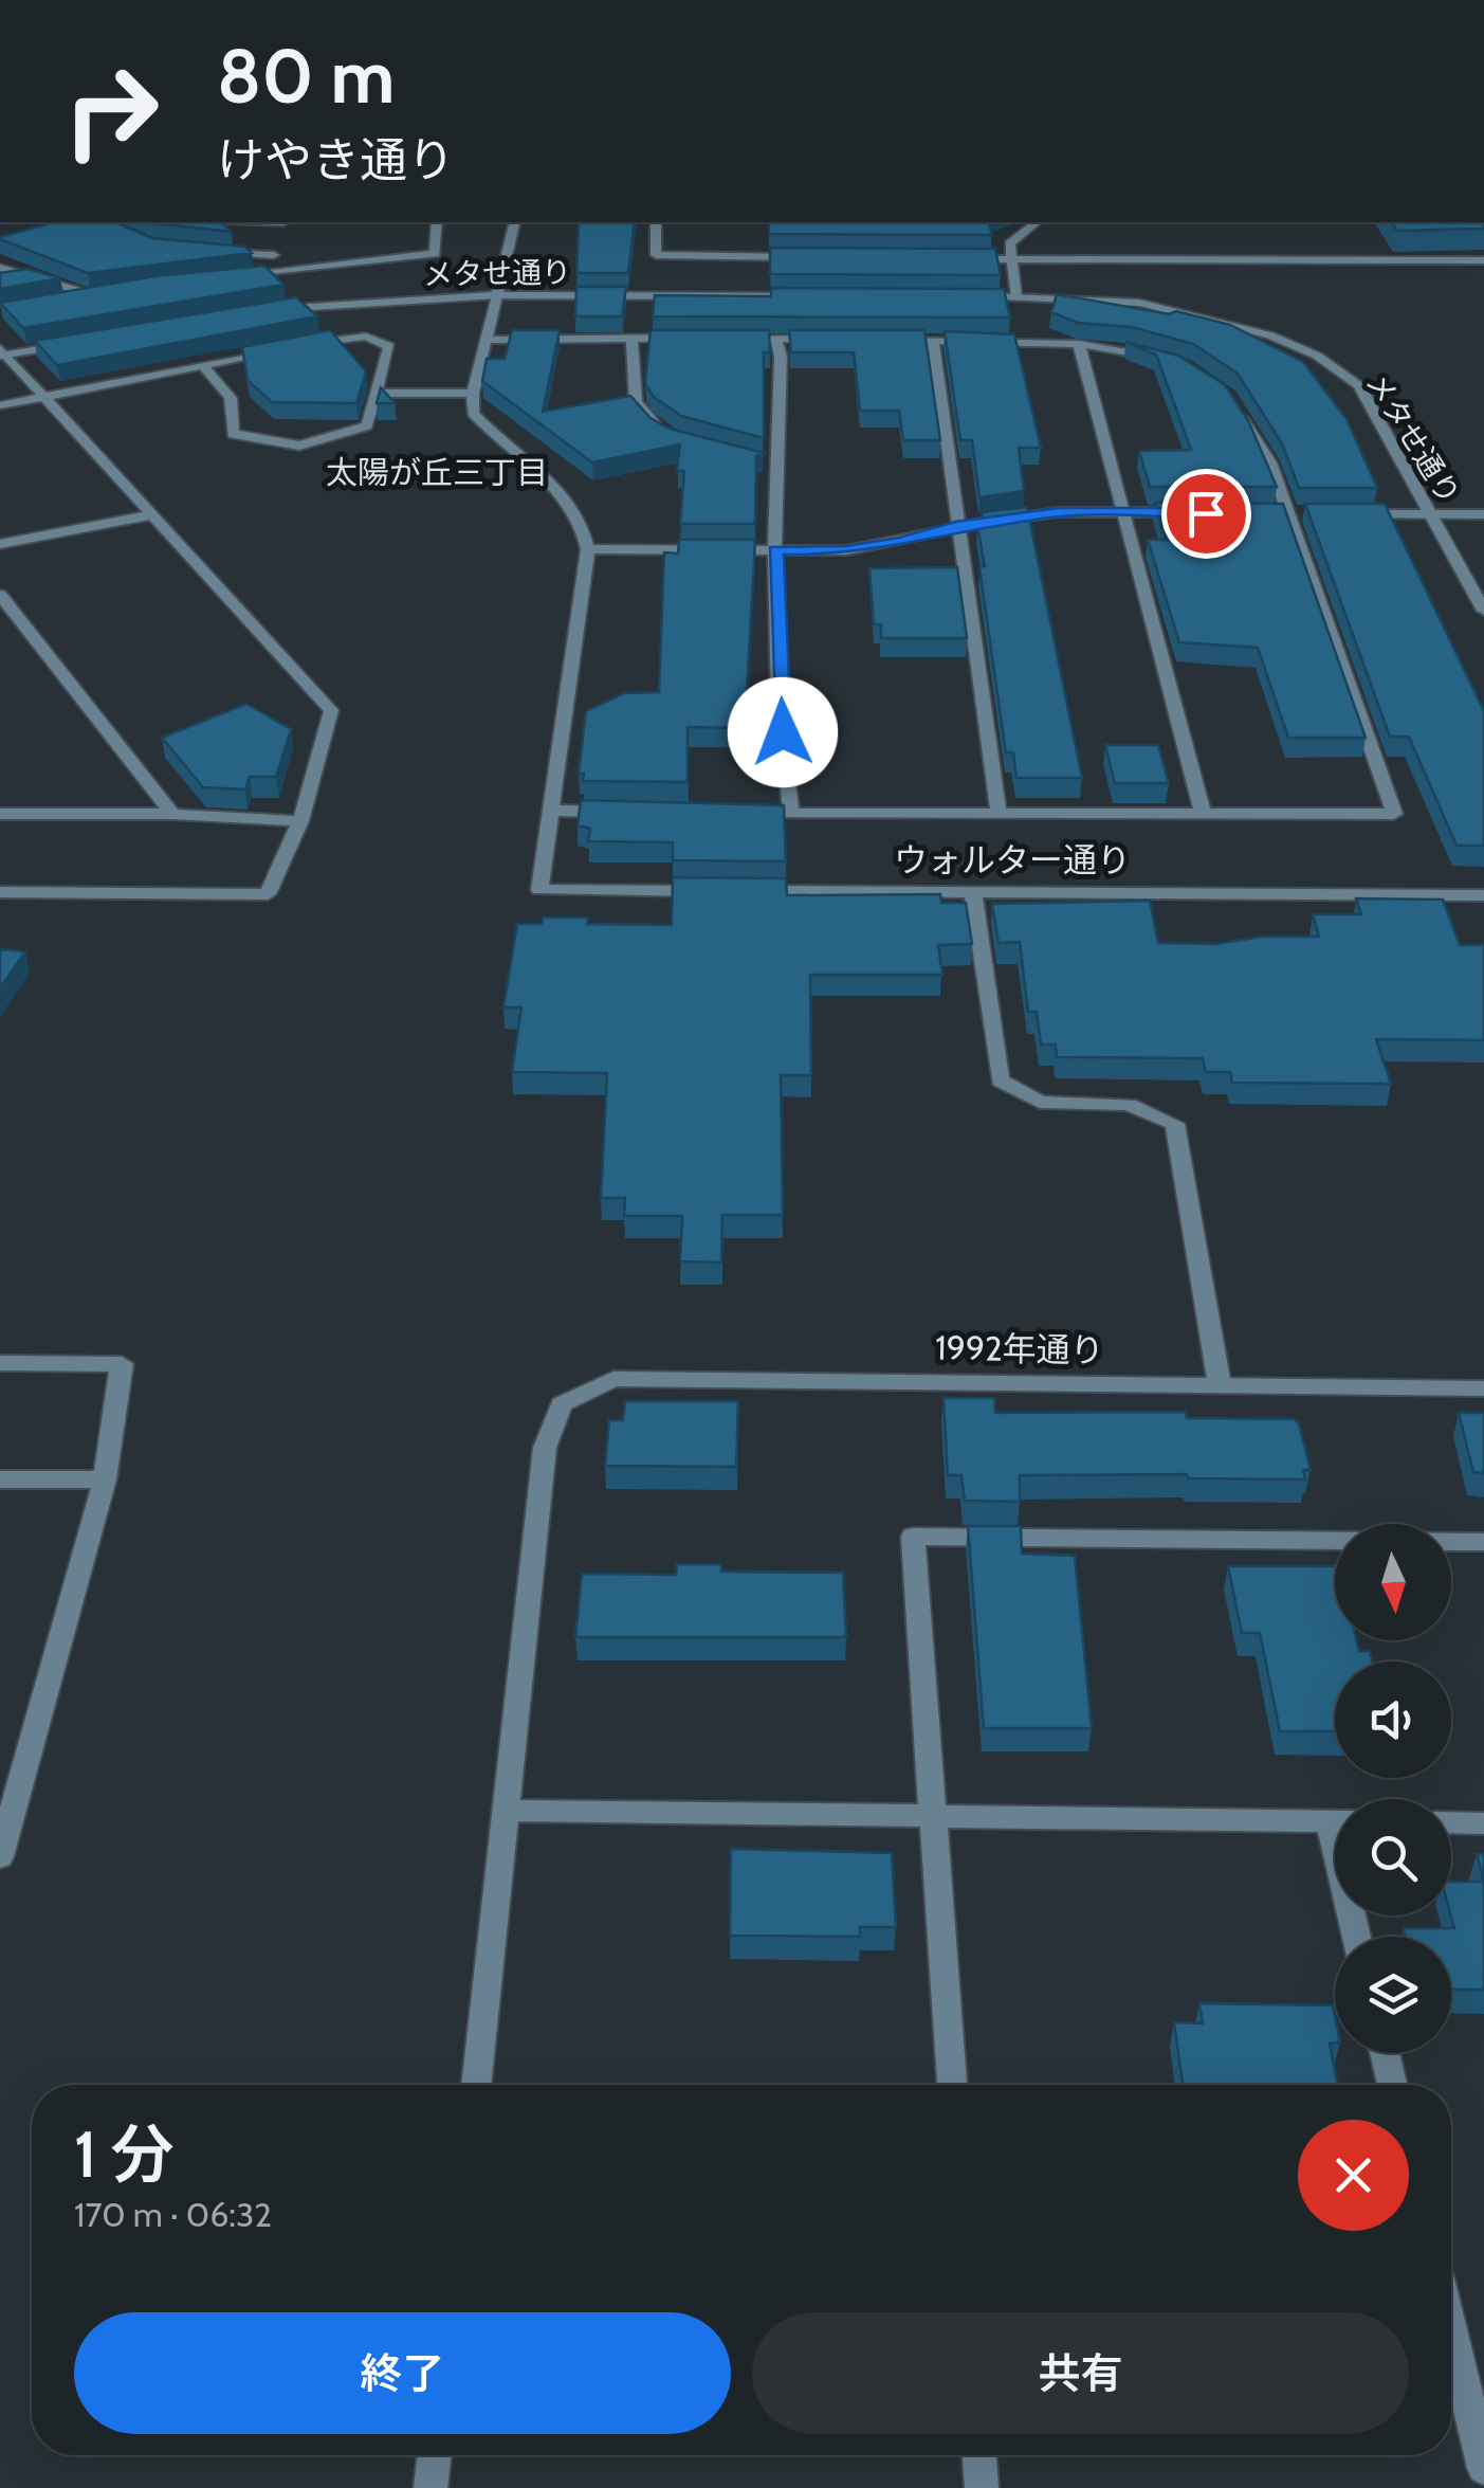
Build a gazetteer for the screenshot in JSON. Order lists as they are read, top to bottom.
{
  "streets": {
    "street": ["メタせ通り", "ウォルター通り", "1992年通り"]
  },
  "districts": ["太陽が丘三丁目"],
  "north": "bottom",
  "page": {
    "turn": ["80 m", "けやき通り"],
    "heading": ["1 分", "170 m · 06:32"],
    "buttons": ["終了", "共有"]
  }
}
